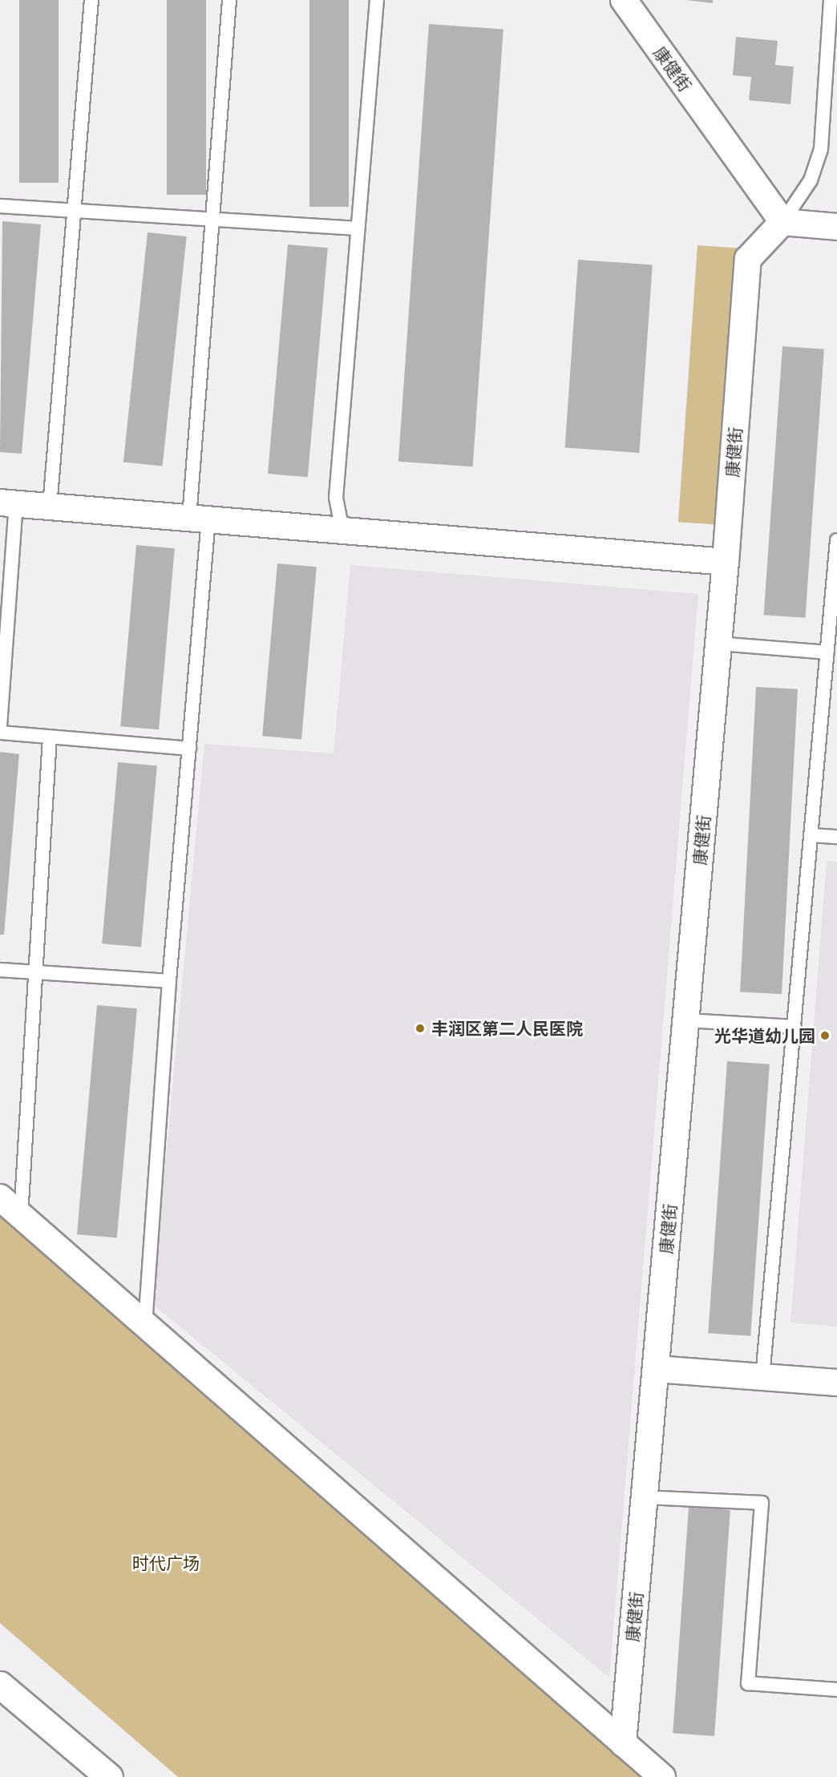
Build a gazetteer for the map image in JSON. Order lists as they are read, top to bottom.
{
  "streets": {
    "street": ["康健街"]
  },
  "parks": ["时代广场"],
  "places": ["丰润区第二人民医院", "光华道幼儿园"]
}
